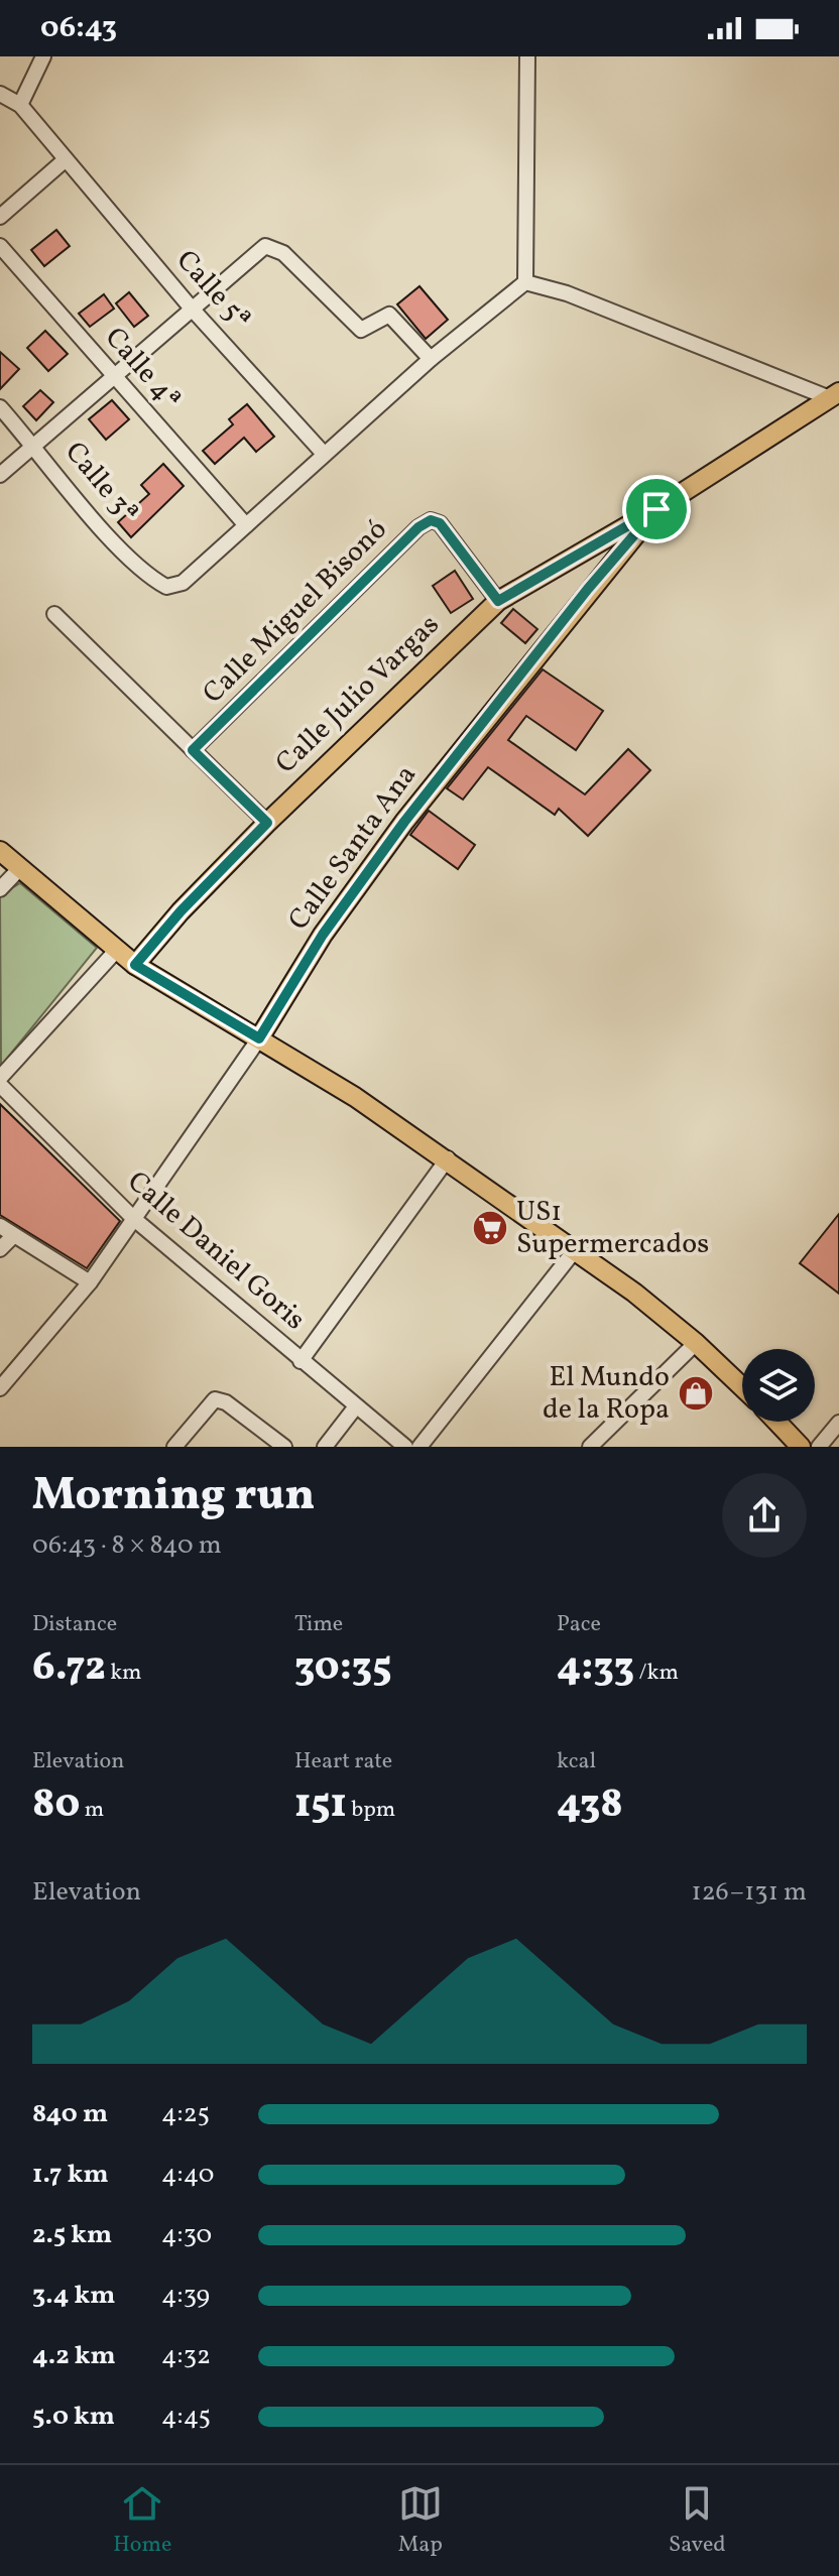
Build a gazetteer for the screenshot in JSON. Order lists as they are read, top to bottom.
{
  "streets": {
    "main road": ["Calle Julio Vargas", "Calle Santa Ana"],
    "street": [
      "Calle 5ª",
      "Calle 4ª",
      "Calle 3ª",
      "Calle Miguel Bisonó",
      "Calle Daniel Goris"
    ]
  },
  "crossings": [
    ["Calle 4ª", "Calle 3ª"],
    ["Calle Miguel Bisonó", "Calle Julio Vargas"],
    ["Calle Julio Vargas", "Calle Santa Ana"],
    ["Calle Santa Ana", "Calle Daniel Goris"]
  ],
  "places": {
    "supermarket": ["US1 Supermercados"],
    "shop": ["El Mundo de la Ropa"]
  },
  "page": {
    "status": "06:43",
    "heading": ["Morning run", "06:43 · 8 × 840 m"],
    "stats": [
      ["Distance", "6.72 km"],
      ["Time", "30:35"],
      ["Pace", "4:33 /km"],
      ["Elevation", "80 m"],
      ["Heart rate", "151 bpm"],
      ["kcal", "438"]
    ],
    "chart": ["Elevation", "126–131 m"],
    "list": [
      {
        "name": "840 m",
        "note": "4:25"
      },
      {
        "name": "1.7 km",
        "note": "4:40"
      },
      {
        "name": "2.5 km",
        "note": "4:30"
      },
      {
        "name": "3.4 km",
        "note": "4:39"
      },
      {
        "name": "4.2 km",
        "note": "4:32"
      },
      {
        "name": "5.0 km",
        "note": "4:45"
      }
    ],
    "tabs": ["Home", "Map", "Saved"]
  }
}
